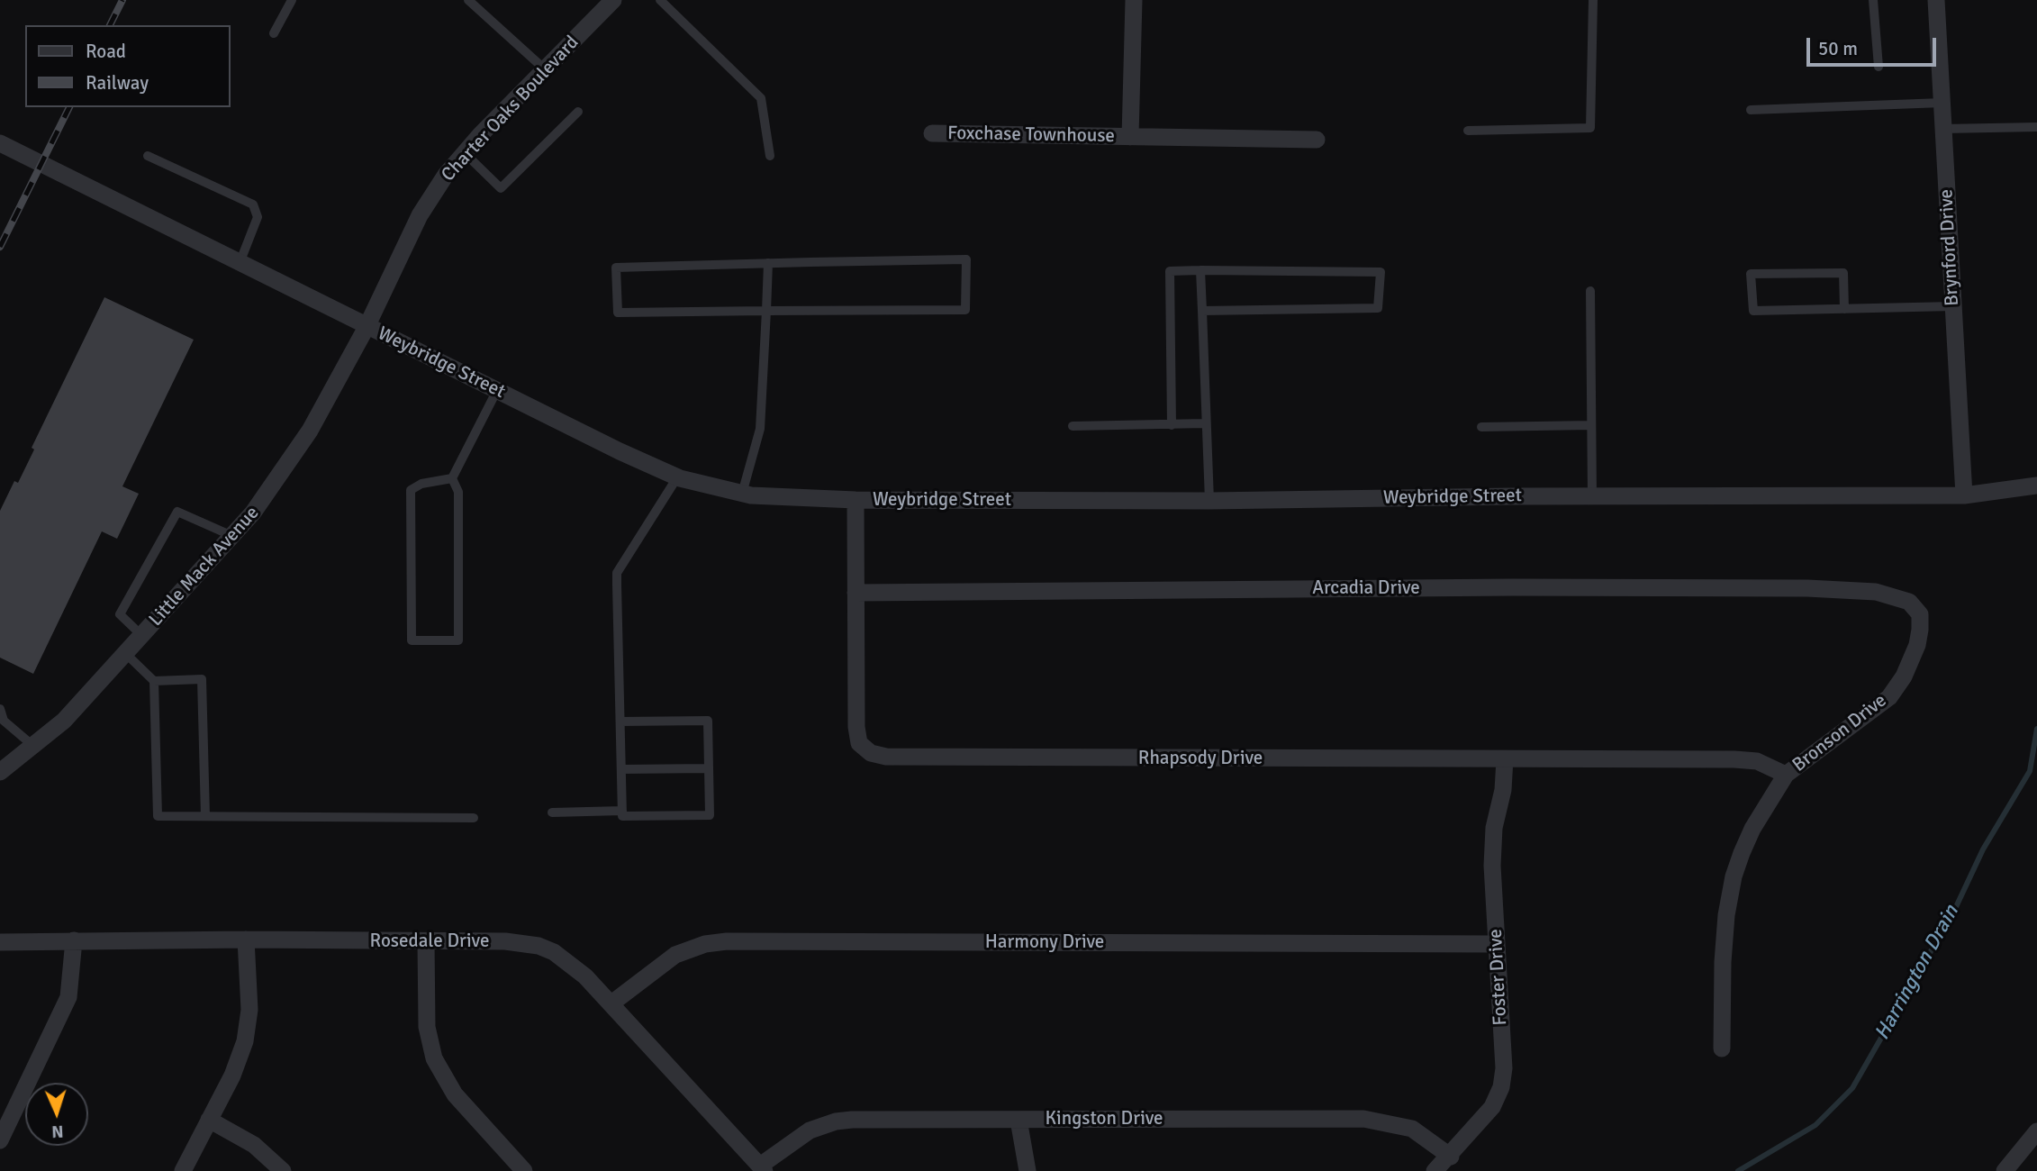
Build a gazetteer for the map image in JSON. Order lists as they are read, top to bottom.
{
  "streets": {
    "street": [
      "Charter Oaks Boulevard",
      "Foxchase Townhouse",
      "Brynford Drive",
      "Weybridge Street",
      "Little Mack Avenue",
      "Arcadia Drive",
      "Bronson Drive",
      "Rhapsody Drive",
      "Rosedale Drive",
      "Harmony Drive",
      "Foster Drive",
      "Kingston Drive"
    ]
  },
  "crossings": [
    ["Charter Oaks Boulevard", "Weybridge Street"],
    ["Charter Oaks Boulevard", "Little Mack Avenue"],
    ["Brynford Drive", "Weybridge Street"],
    ["Weybridge Street", "Little Mack Avenue"],
    ["Weybridge Street", "Rhapsody Drive"],
    ["Arcadia Drive", "Bronson Drive"],
    ["Arcadia Drive", "Rhapsody Drive"],
    ["Bronson Drive", "Rhapsody Drive"],
    ["Rhapsody Drive", "Foster Drive"],
    ["Rosedale Drive", "Harmony Drive"],
    ["Rosedale Drive", "Kingston Drive"],
    ["Harmony Drive", "Foster Drive"],
    ["Foster Drive", "Kingston Drive"]
  ],
  "water": ["Harrington Drain"],
  "legend": ["Road", "Railway"],
  "scale_bar": "50 m",
  "north": "bottom"
}
